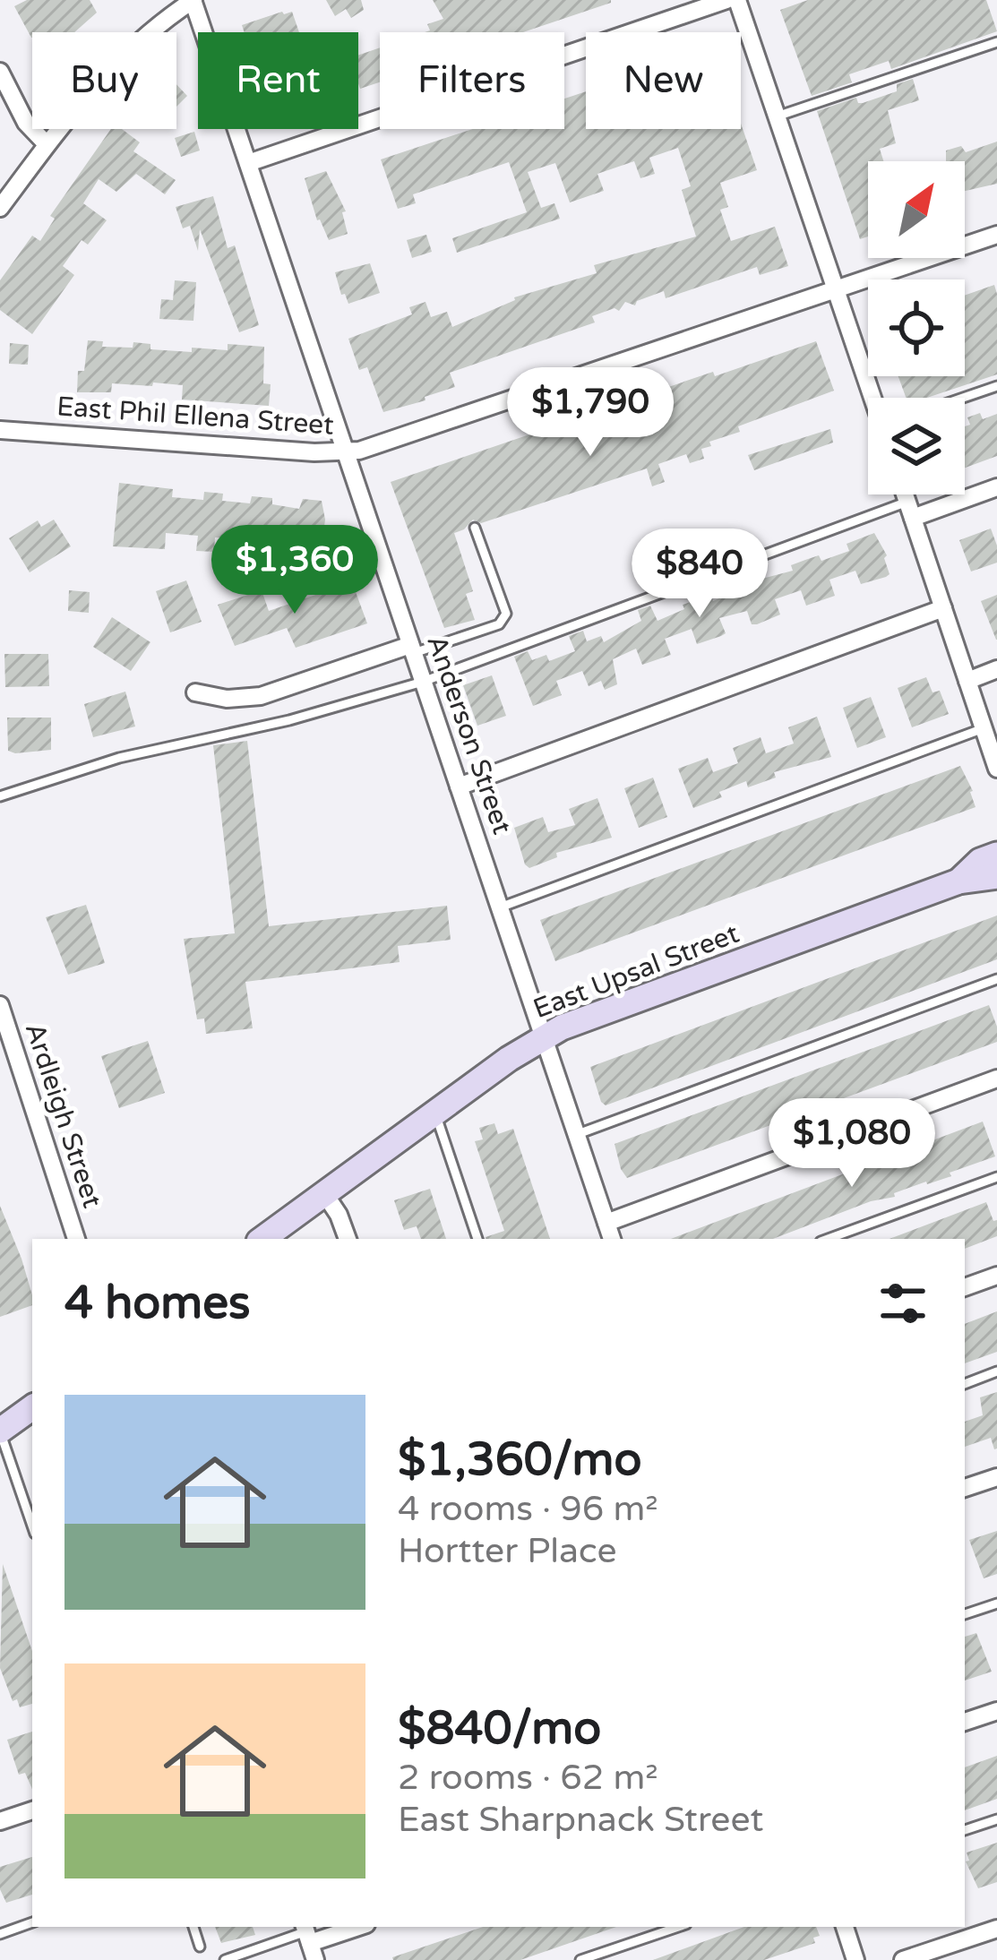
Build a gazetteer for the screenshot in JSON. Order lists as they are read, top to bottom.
{
  "streets": {
    "street": [
      "East Phil Ellena Street",
      "Anderson Street",
      "East Upsal Street",
      "Ardleigh Street"
    ]
  },
  "crossings": [
    ["East Phil Ellena Street", "Anderson Street"],
    ["Anderson Street", "East Upsal Street"]
  ],
  "north": "top right",
  "page": {
    "chip": [
      "Buy",
      "Rent",
      "Filters",
      "New"
    ],
    "price": [
      "$1,790",
      "$1,360",
      "$840",
      "$1,080"
    ],
    "heading": "4 homes",
    "list": [
      {
        "name": "$1,360/mo",
        "note": "4 rooms · 96 m² · Hortter Place"
      },
      {
        "name": "$840/mo",
        "note": "2 rooms · 62 m² · East Sharpnack Street"
      }
    ]
  }
}
